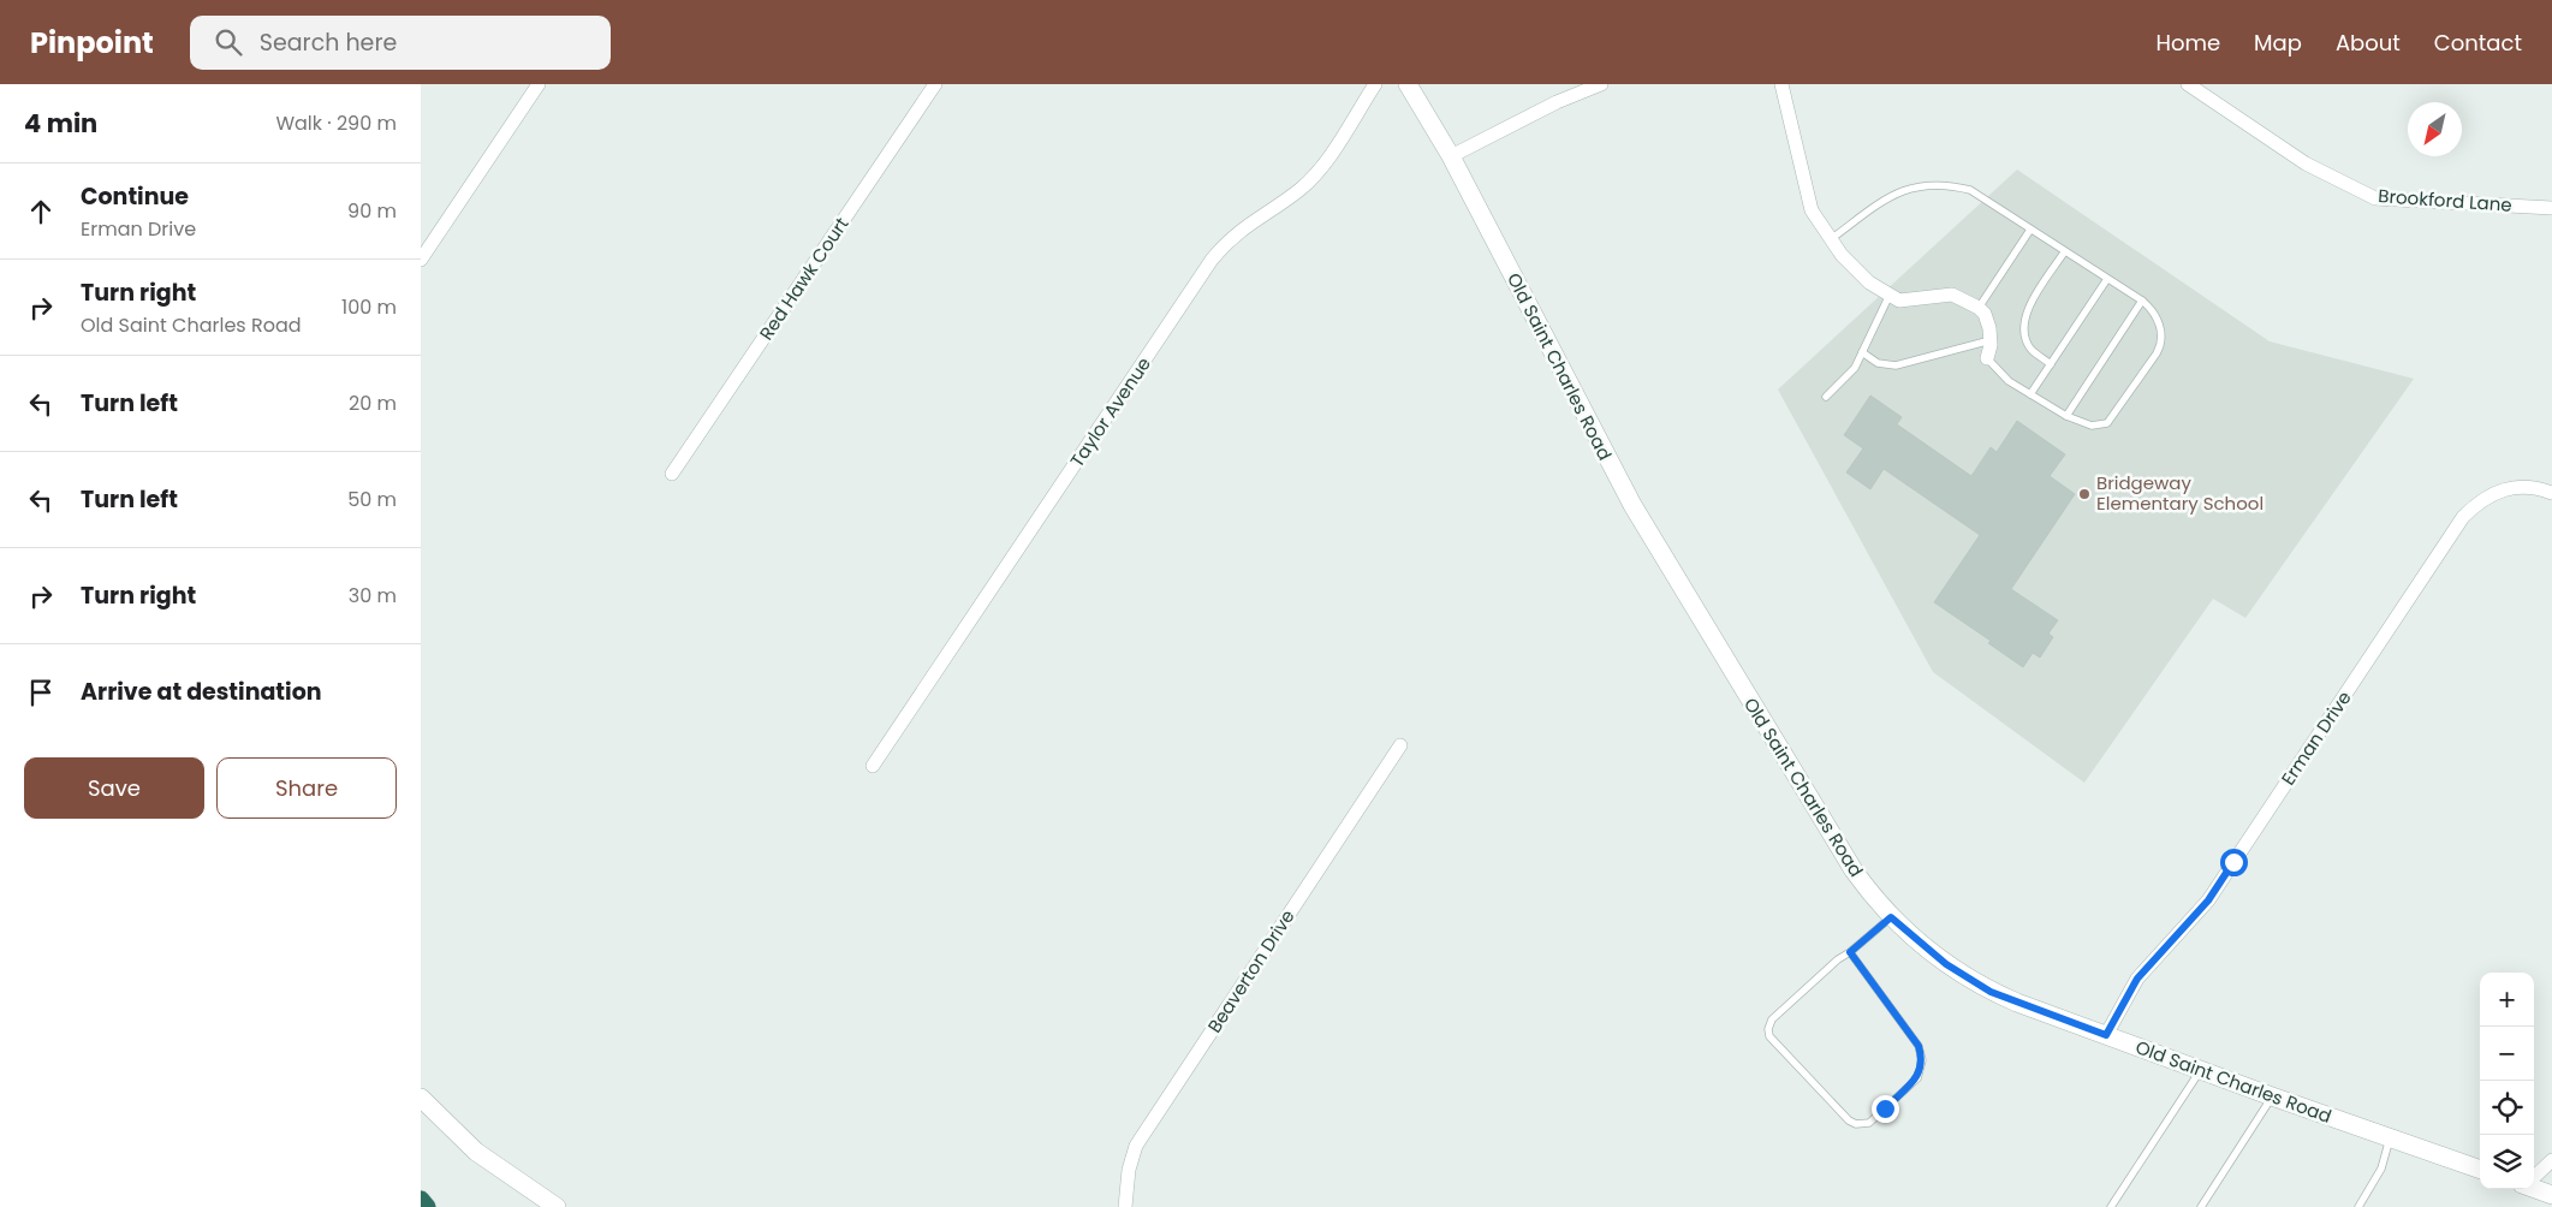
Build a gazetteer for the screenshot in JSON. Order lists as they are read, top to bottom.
{
  "streets": {
    "street": [
      "Brookford Lane",
      "Red Hawk Court",
      "Old Saint Charles Road",
      "Taylor Avenue",
      "Erman Drive",
      "Beaverton Drive"
    ]
  },
  "crossings": [
    ["Old Saint Charles Road", "Erman Drive"]
  ],
  "places": ["Bridgeway Elementary School"],
  "north": "bottom left",
  "page": {
    "header": "Pinpoint",
    "search": "Search here",
    "nav": [
      "Home",
      "Map",
      "About",
      "Contact"
    ],
    "heading": ["4 min", "Walk · 290 m"],
    "list": [
      ["Continue", "Erman Drive", "90 m"],
      ["Turn right", "Old Saint Charles Road", "100 m"],
      ["Turn left", "20 m"],
      ["Turn left", "50 m"],
      ["Turn right", "30 m"],
      "Arrive at destination"
    ],
    "buttons": ["Save", "Share"],
    "map_buttons": ["+", "−"]
  }
}
